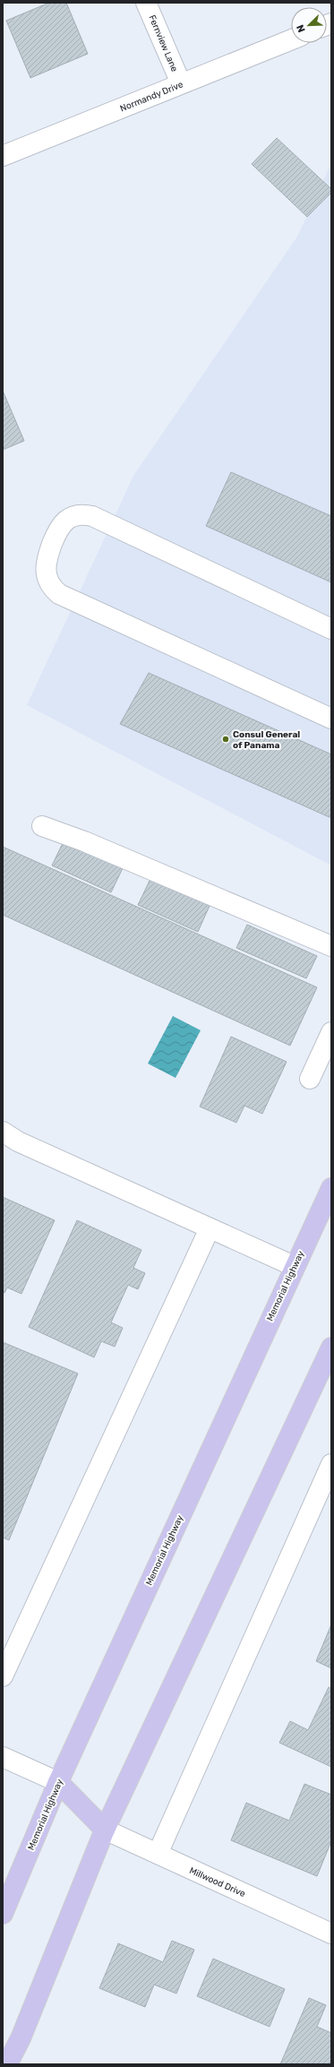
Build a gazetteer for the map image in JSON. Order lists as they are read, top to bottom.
{
  "streets": {
    "main road": ["Memorial Highway"],
    "street": ["Fernview Lane", "Normandy Drive", "Millwood Drive"]
  },
  "crossings": [
    ["Fernview Lane", "Normandy Drive"]
  ],
  "places": ["Consul General of Panama"],
  "north": "bottom left"
}
